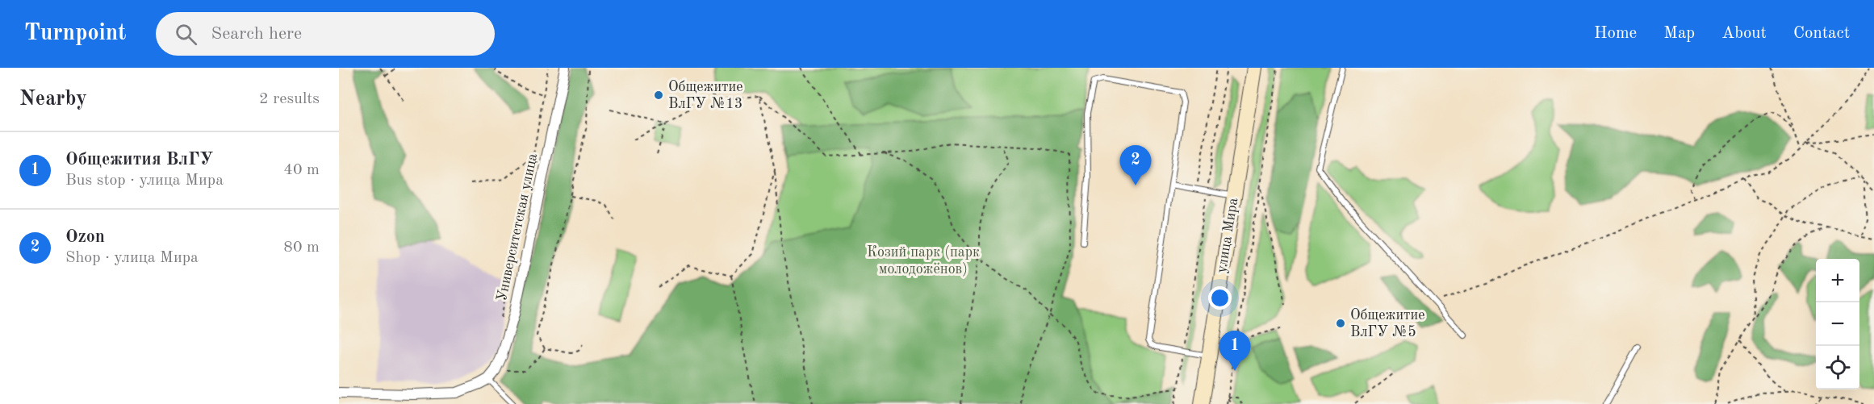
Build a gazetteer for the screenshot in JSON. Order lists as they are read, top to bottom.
{
  "streets": {
    "main road": ["улица Мира"],
    "street": ["Университетская улица"]
  },
  "parks": ["Козий парк (парк молодожёнов)"],
  "places": ["Общежитие ВлГУ №13", "Общежитие ВлГУ №5"],
  "page": {
    "header": "Turnpoint",
    "search": "Search here",
    "nav": [
      "Home",
      "Map",
      "About",
      "Contact"
    ],
    "heading": ["Nearby", "2 results"],
    "list": [
      {
        "mark": "1",
        "name": "Общежития ВлГУ",
        "note": "Bus stop · улица Мира",
        "value": "40 m"
      },
      {
        "mark": "2",
        "name": "Ozon",
        "note": "Shop · улица Мира",
        "value": "80 m"
      }
    ],
    "pins": ["2", "1"],
    "map_buttons": ["+", "−"]
  }
}
